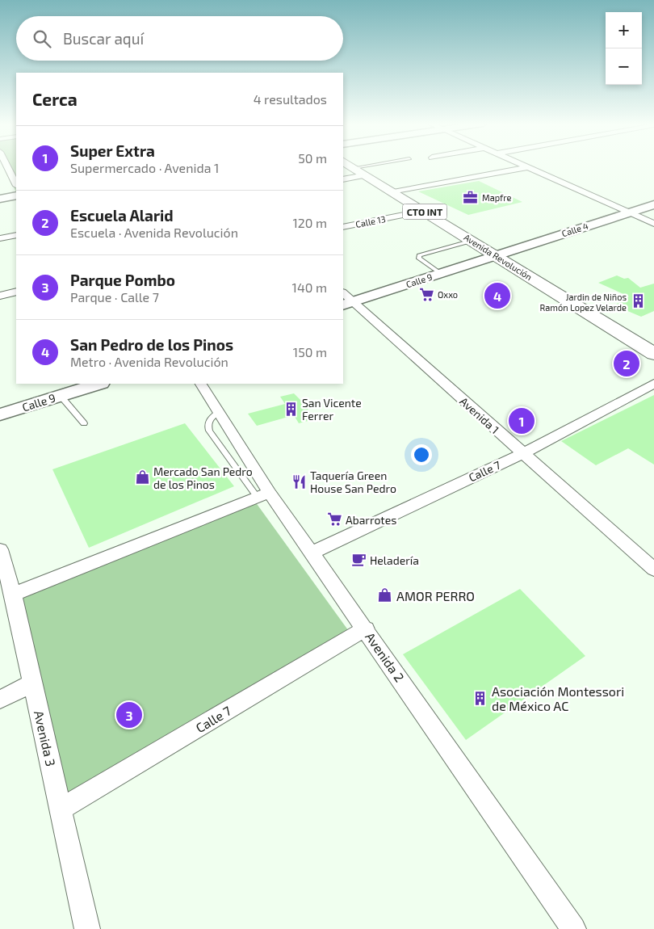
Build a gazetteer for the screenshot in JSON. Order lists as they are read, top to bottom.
{
  "streets": {
    "main road": ["CTO INT", "Avenida Revolución"],
    "street": [
      "Calle 13",
      "Calle 4",
      "Calle 9",
      "Avenida 1",
      "Calle 7",
      "Avenida 2",
      "Avenida 3"
    ]
  },
  "crossings": [
    ["Calle 13", "Avenida Revolución"],
    ["Calle 4", "Avenida Revolución"],
    ["Calle 4", "Calle 9"],
    ["Avenida Revolución", "Calle 9"],
    ["Calle 9", "Avenida 1"],
    ["Avenida 1", "Calle 7"],
    ["Calle 7", "Avenida 2"],
    ["Calle 7", "Avenida 3"]
  ],
  "places": {
    "office": ["Mapfre"],
    "supermarket": ["Oxxo", "Abarrotes"],
    "building": ["Jardin de Niños Ramón Lopez Velarde", "San Vicente Ferrer", "Asociación Montessori de México AC"],
    "shop": ["Mercado San Pedro de los Pinos", "AMOR PERRO"],
    "restaurant": ["Taquería Green House San Pedro"],
    "cafe": ["Heladería"]
  },
  "page": {
    "map_buttons": ["+", "−"],
    "search": "Buscar aquí",
    "heading": ["Cerca", "4 resultados"],
    "list": [
      {
        "mark": "1",
        "name": "Super Extra",
        "note": "Supermercado · Avenida 1",
        "value": "50 m"
      },
      {
        "mark": "2",
        "name": "Escuela Alarid",
        "note": "Escuela · Avenida Revolución",
        "value": "120 m"
      },
      {
        "mark": "3",
        "name": "Parque Pombo",
        "note": "Parque · Calle 7",
        "value": "140 m"
      },
      {
        "mark": "4",
        "name": "San Pedro de los Pinos",
        "note": "Metro · Avenida Revolución",
        "value": "150 m"
      }
    ],
    "pins": [
      "4",
      "2",
      "1",
      "3"
    ]
  }
}
